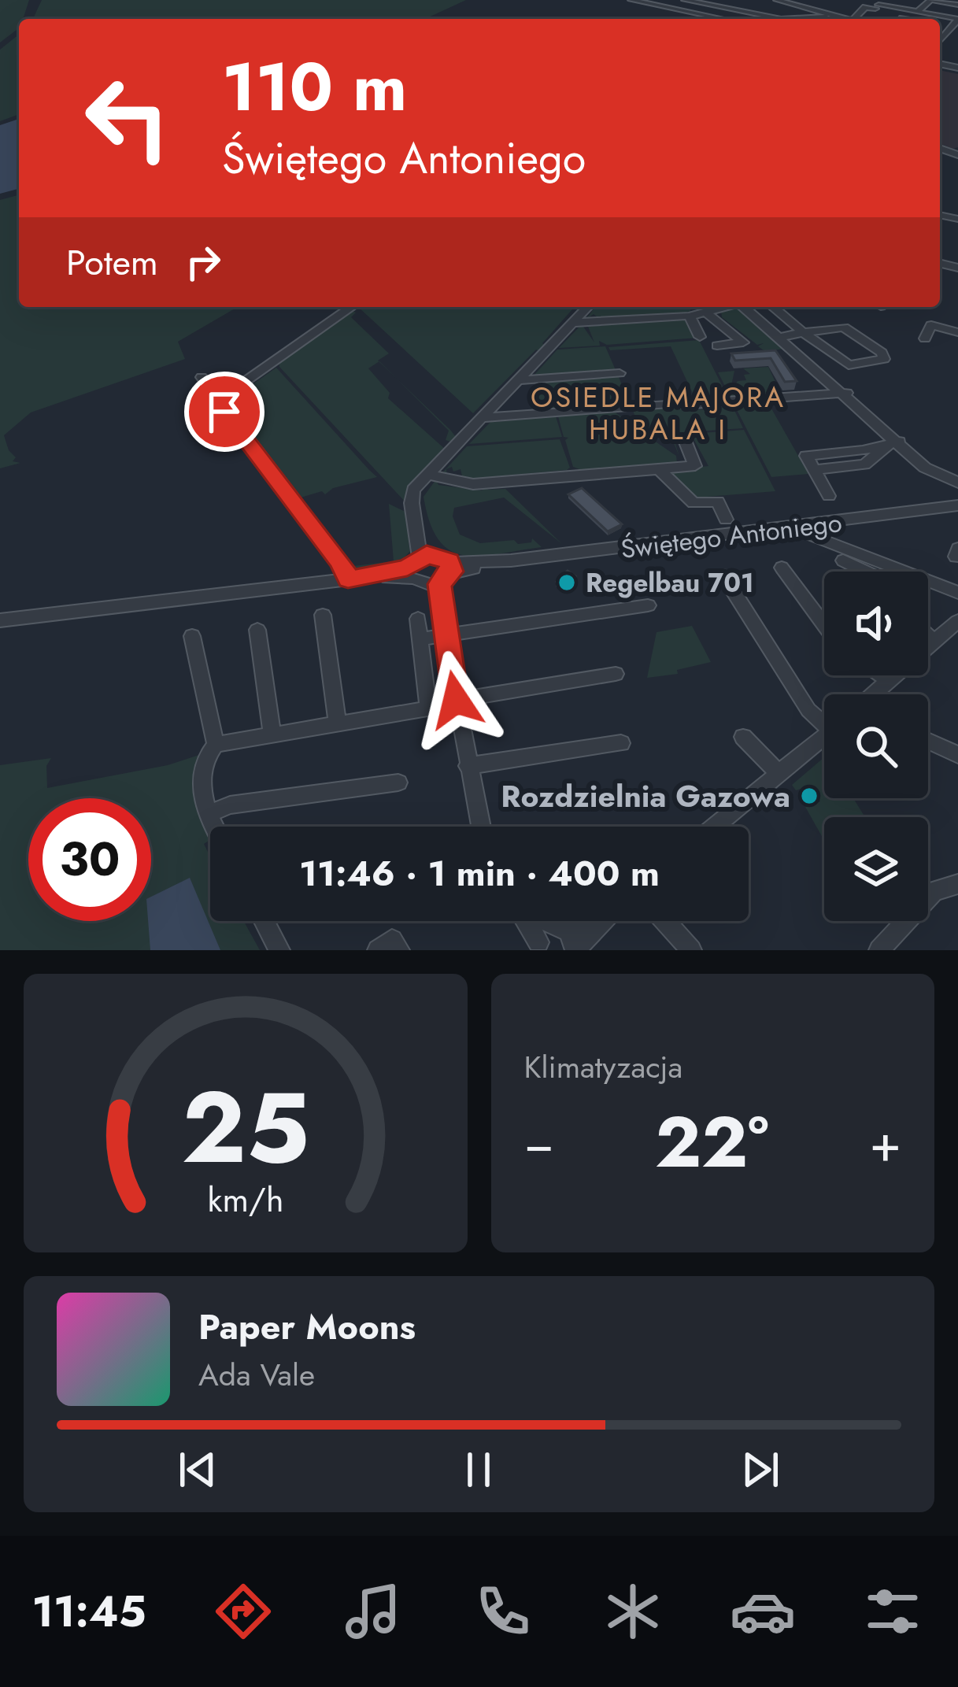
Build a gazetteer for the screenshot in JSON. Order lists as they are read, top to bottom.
{
  "streets": {
    "street": ["Świętego Antoniego"]
  },
  "districts": ["OSIEDLE MAJORA HUBALA I"],
  "places": ["Regelbau 701", "Rozdzielnia Gazowa"],
  "page": {
    "turn": ["110 m", "Świętego Antoniego"],
    "then": "Potem",
    "limit": "30",
    "trip": "11:46 · 1 min · 400 m",
    "tile": "Klimatyzacja",
    "heat": ["−", "22°", "+"],
    "song": ["Paper Moons", "Ada Vale"],
    "tabs": "11:45",
    "gauge": ["25", "km/h"]
  }
}
